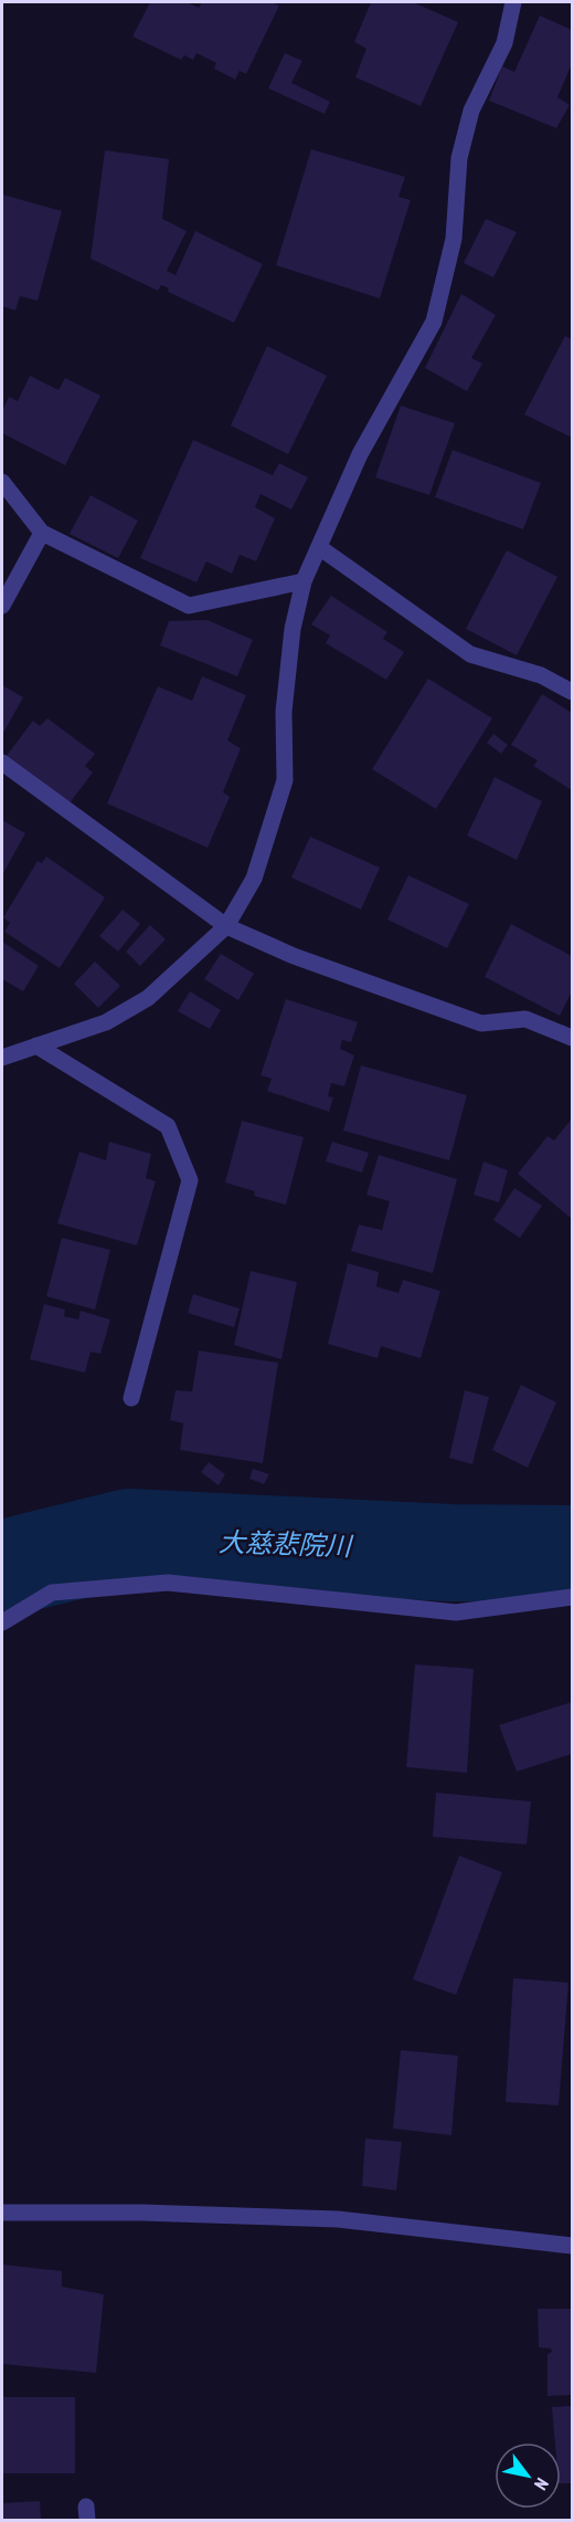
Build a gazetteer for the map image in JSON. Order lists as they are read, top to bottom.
{
  "water": ["大慈悲院川"],
  "north": "bottom right"
}
